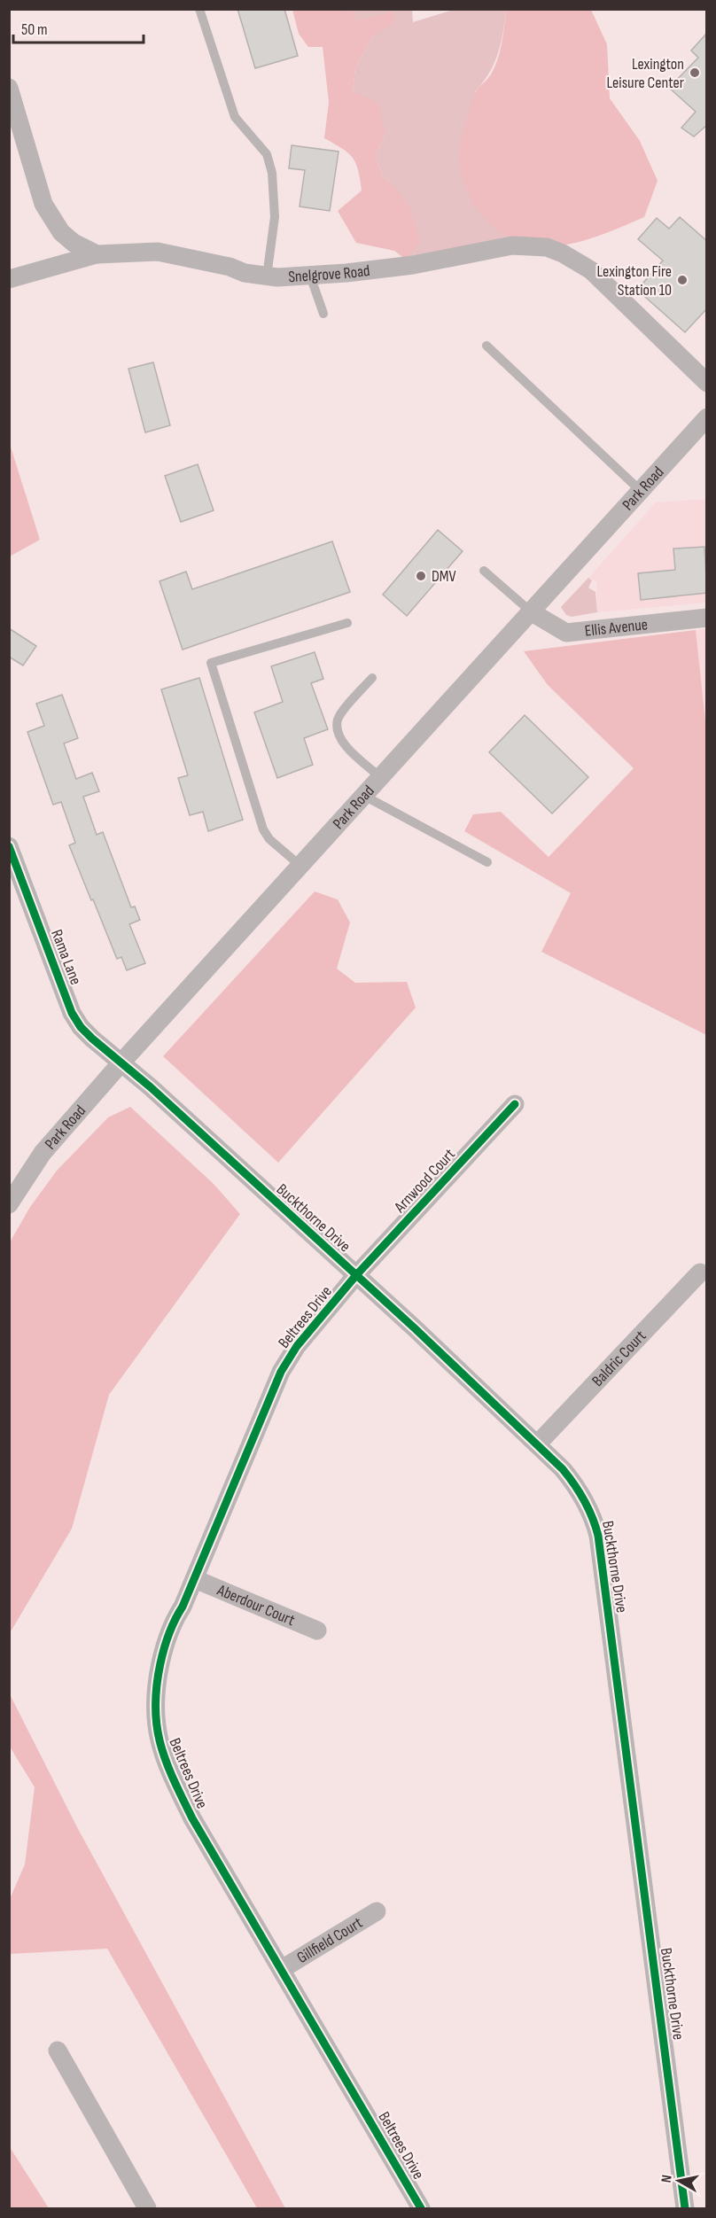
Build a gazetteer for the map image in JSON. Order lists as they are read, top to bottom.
{
  "streets": {
    "street": [
      "Snelgrove Road",
      "Park Road",
      "Ellis Avenue",
      "Rama Lane",
      "Arnwood Court",
      "Buckthorne Drive",
      "Beltrees Drive",
      "Baldric Court",
      "Aberdour Court",
      "Gillfield Court"
    ]
  },
  "crossings": [
    ["Park Road", "Ellis Avenue"],
    ["Park Road", "Rama Lane"],
    ["Park Road", "Buckthorne Drive"],
    ["Rama Lane", "Buckthorne Drive"],
    ["Arnwood Court", "Buckthorne Drive"],
    ["Arnwood Court", "Beltrees Drive"],
    ["Buckthorne Drive", "Beltrees Drive"],
    ["Buckthorne Drive", "Baldric Court"],
    ["Beltrees Drive", "Aberdour Court"],
    ["Beltrees Drive", "Gillfield Court"]
  ],
  "places": ["Lexington Leisure Center", "Lexington Fire Station 10", "DMV"],
  "scale_bar": "50 m",
  "north": "left"
}
